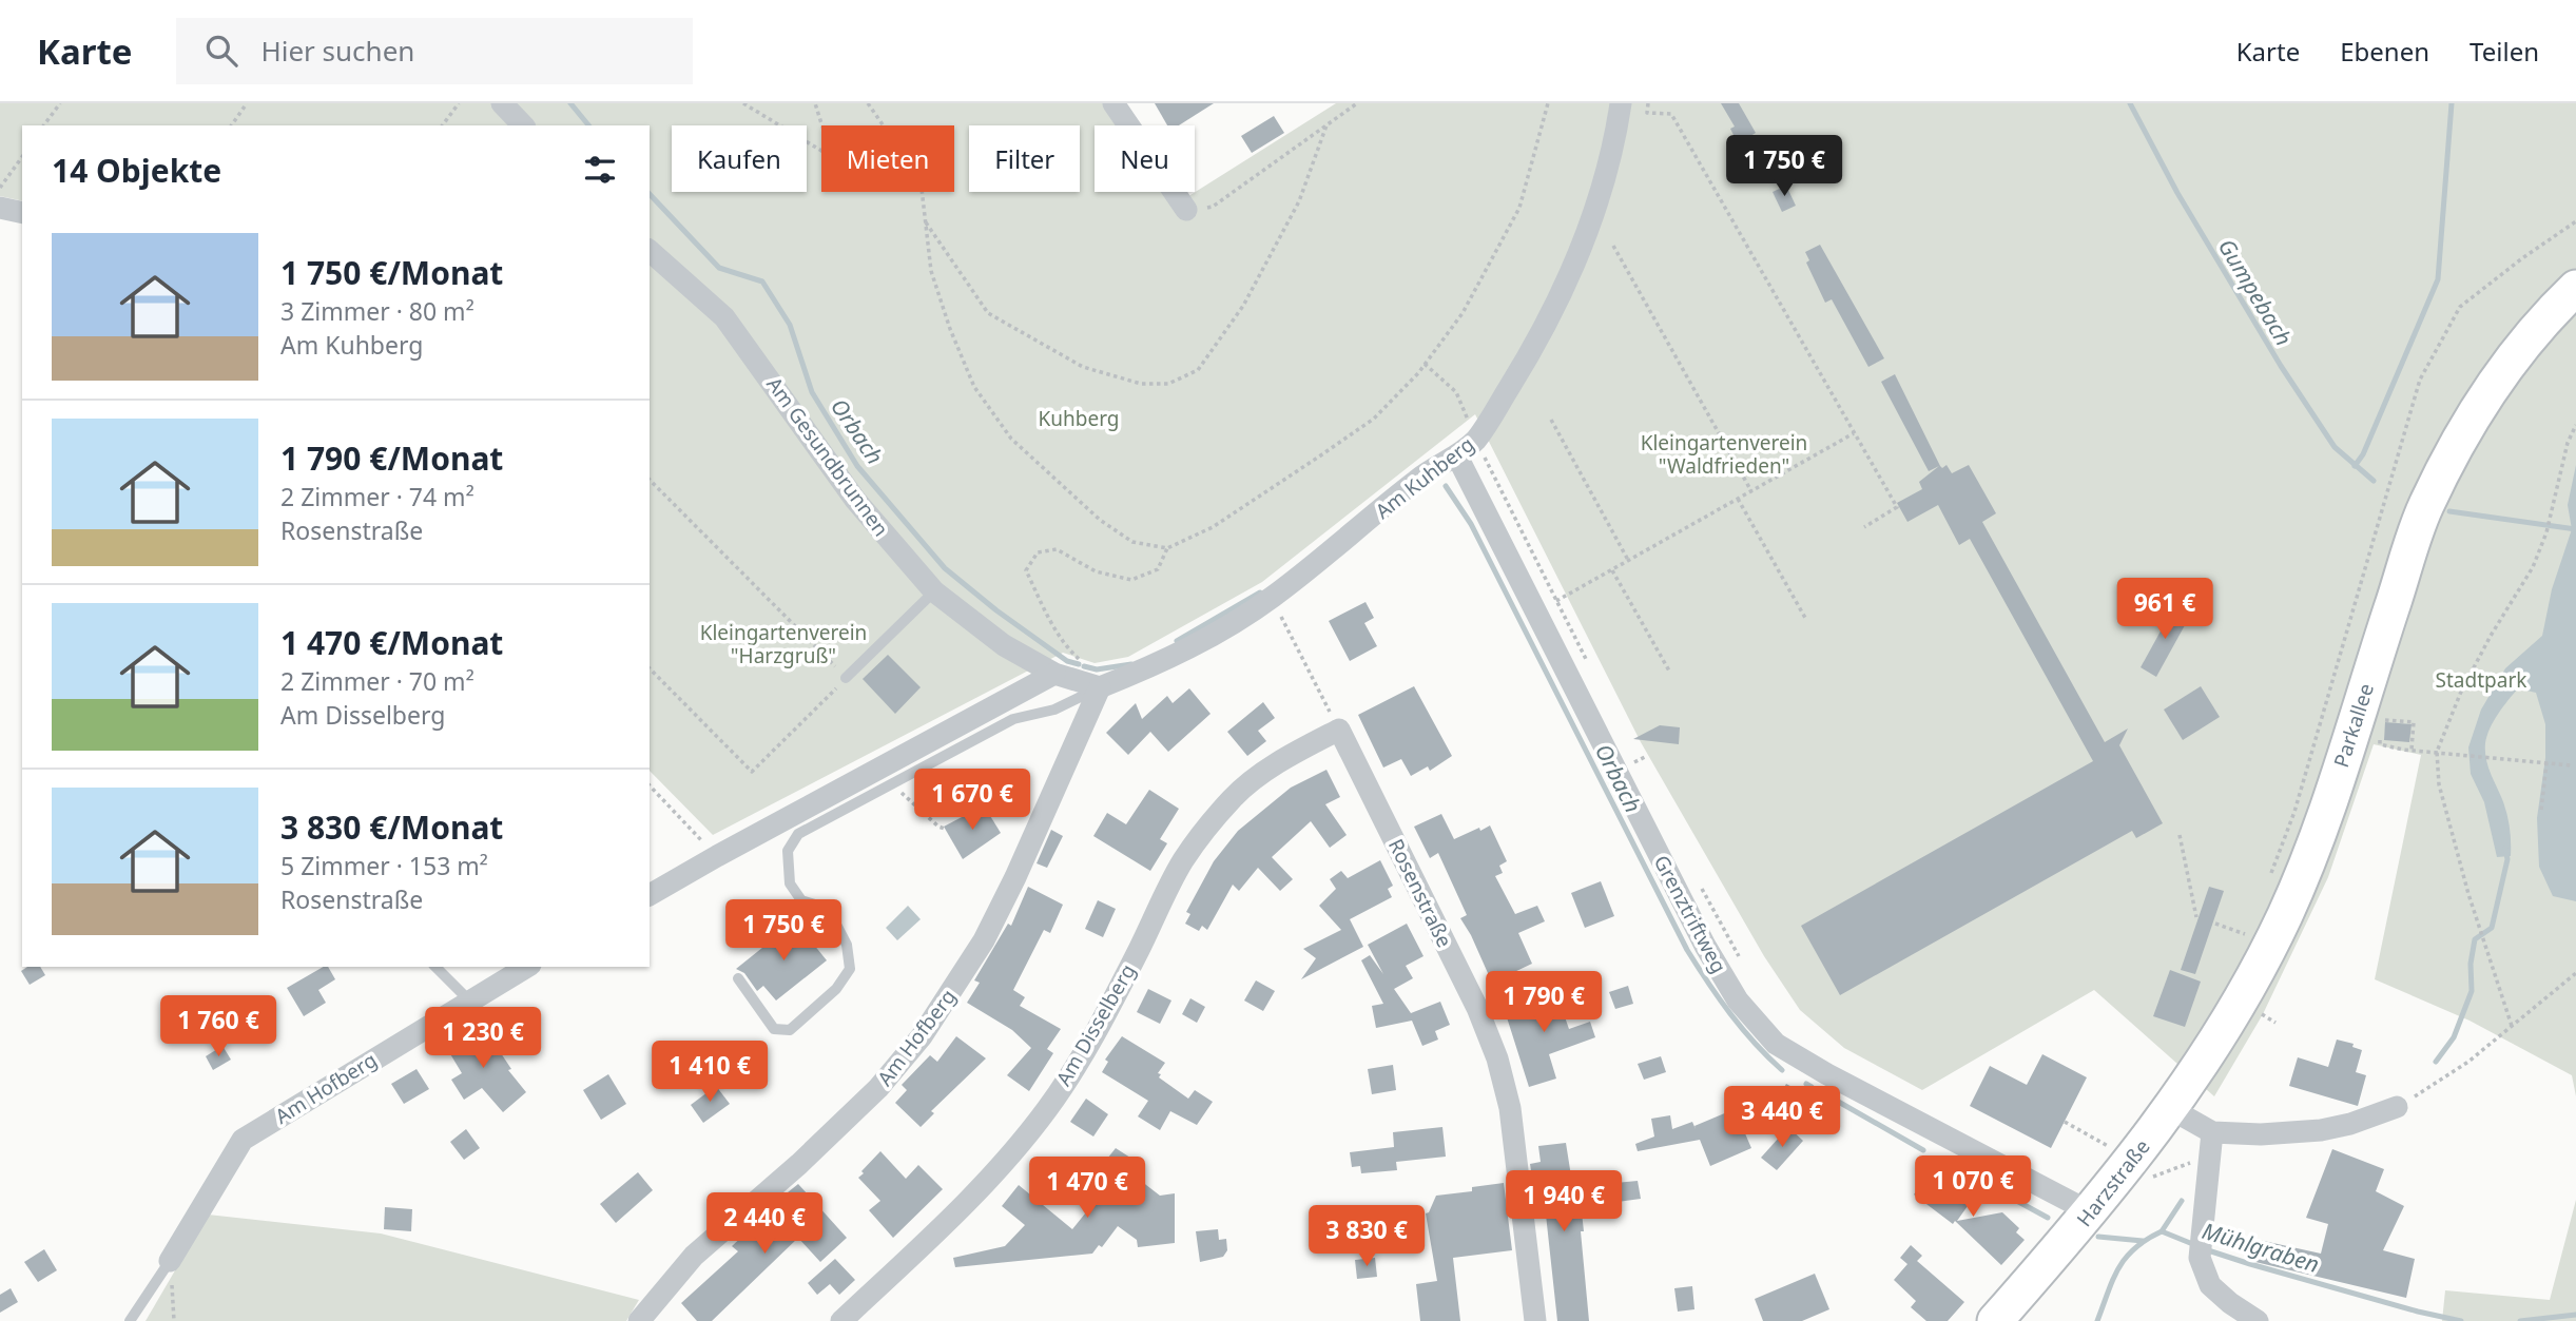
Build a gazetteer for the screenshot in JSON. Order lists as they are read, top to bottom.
{
  "streets": {
    "main road": ["Parkallee", "Harzstraße"],
    "street": [
      "Am Gesundbrunnen",
      "Am Kuhberg",
      "Rosenstraße",
      "Grenztriftweg",
      "Am Disselberg",
      "Am Hofberg"
    ]
  },
  "crossings": [
    ["Am Gesundbrunnen", "Am Kuhberg"],
    ["Am Gesundbrunnen", "Am Hofberg"],
    ["Am Kuhberg", "Grenztriftweg"],
    ["Am Kuhberg", "Am Hofberg"],
    ["Parkallee", "Harzstraße"],
    ["Rosenstraße", "Am Disselberg"],
    ["Grenztriftweg", "Harzstraße"]
  ],
  "water": ["Gumpebach", "Orbach", "Mühlgraben"],
  "parks": [
    "Kuhberg",
    "Kleingartenverein \"Waldfrieden\"",
    "Kleingartenverein \"Harzgruß\"",
    "Stadtpark"
  ],
  "page": {
    "header": "Karte",
    "search": "Hier suchen",
    "nav": ["Karte", "Ebenen", "Teilen"],
    "chip": [
      "Kaufen",
      "Mieten",
      "Filter",
      "Neu"
    ],
    "heading": "14 Objekte",
    "price": [
      "1 750 €",
      "961 €",
      "1 670 €",
      "1 750 €",
      "1 790 €",
      "1 760 €",
      "1 230 €",
      "1 410 €",
      "3 440 €",
      "1 070 €",
      "1 470 €",
      "1 940 €",
      "2 440 €",
      "3 830 €"
    ],
    "list": [
      {
        "name": "1 750 €/Monat",
        "note": "3 Zimmer · 80 m² · Am Kuhberg"
      },
      {
        "name": "1 790 €/Monat",
        "note": "2 Zimmer · 74 m² · Rosenstraße"
      },
      {
        "name": "1 470 €/Monat",
        "note": "2 Zimmer · 70 m² · Am Disselberg"
      },
      {
        "name": "3 830 €/Monat",
        "note": "5 Zimmer · 153 m² · Rosenstraße"
      }
    ]
  }
}
